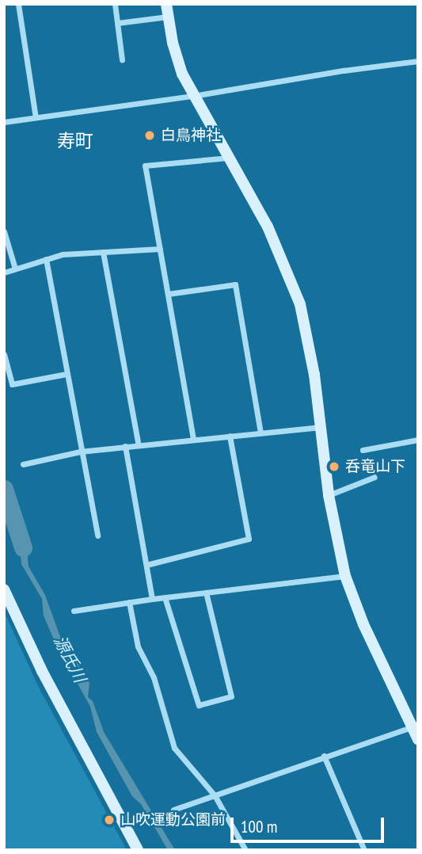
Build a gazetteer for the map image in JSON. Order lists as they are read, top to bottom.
{
  "districts": ["寿町"],
  "water": ["源氏川"],
  "places": ["白鳥神社", "呑竜山下", "山吹運動公園前"],
  "scale_bar": "100 m"
}
